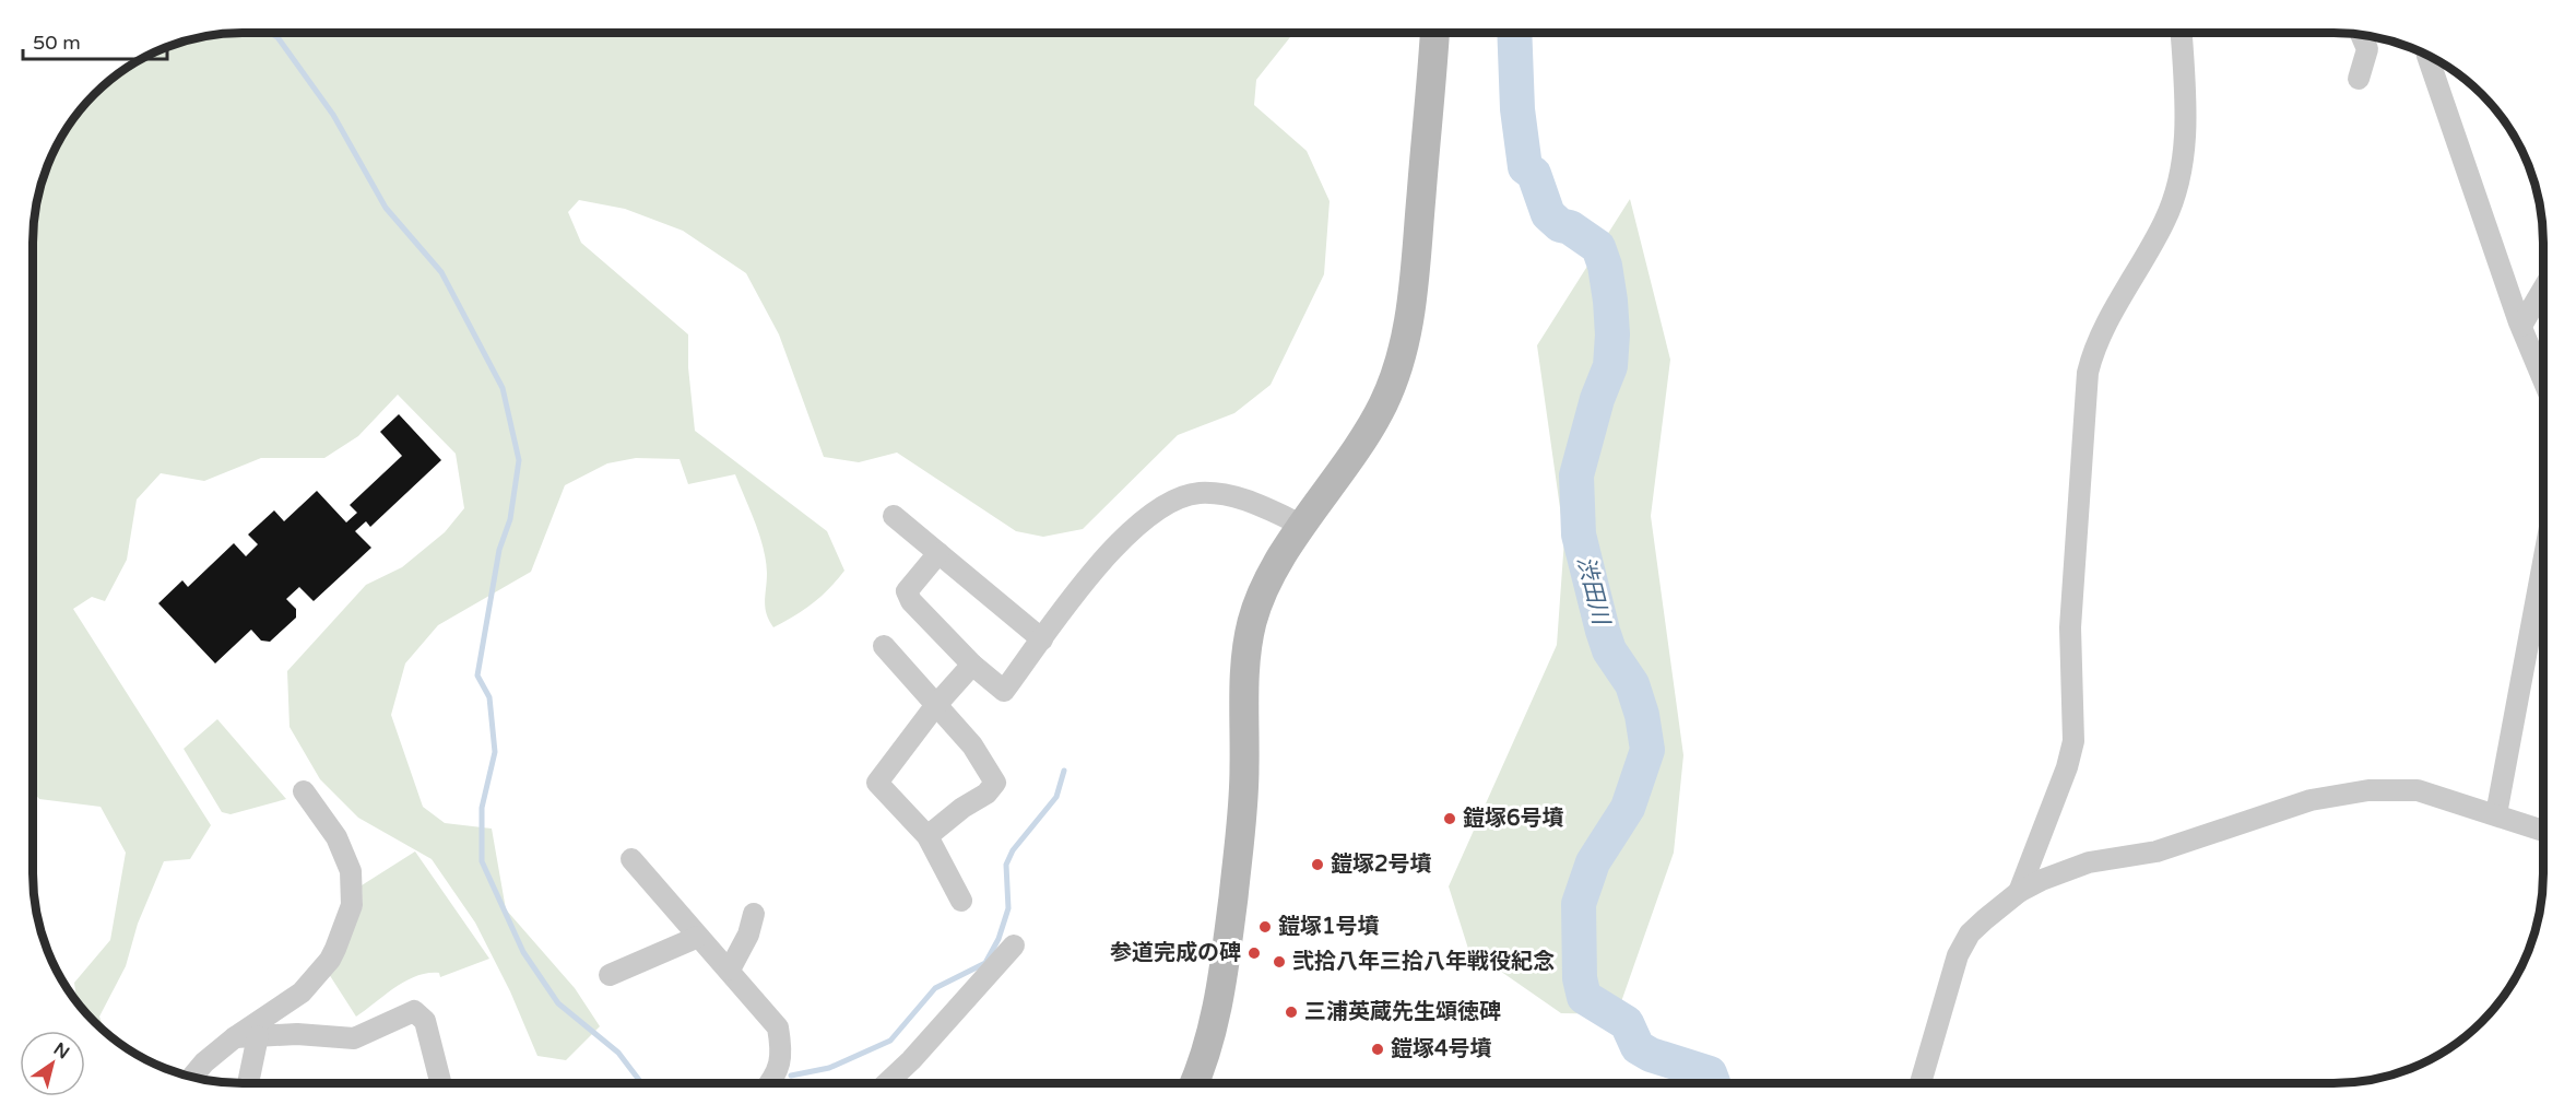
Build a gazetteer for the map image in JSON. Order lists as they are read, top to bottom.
{
  "water": ["渋田川"],
  "places": [
    "鎧塚6号墳",
    "鎧塚2号墳",
    "鎧塚1号墳",
    "参道完成の碑",
    "弐拾八年三拾八年戦役紀念",
    "三浦英蔵先生頌徳碑",
    "鎧塚4号墳"
  ],
  "scale_bar": "50 m",
  "north": "top right"
}
